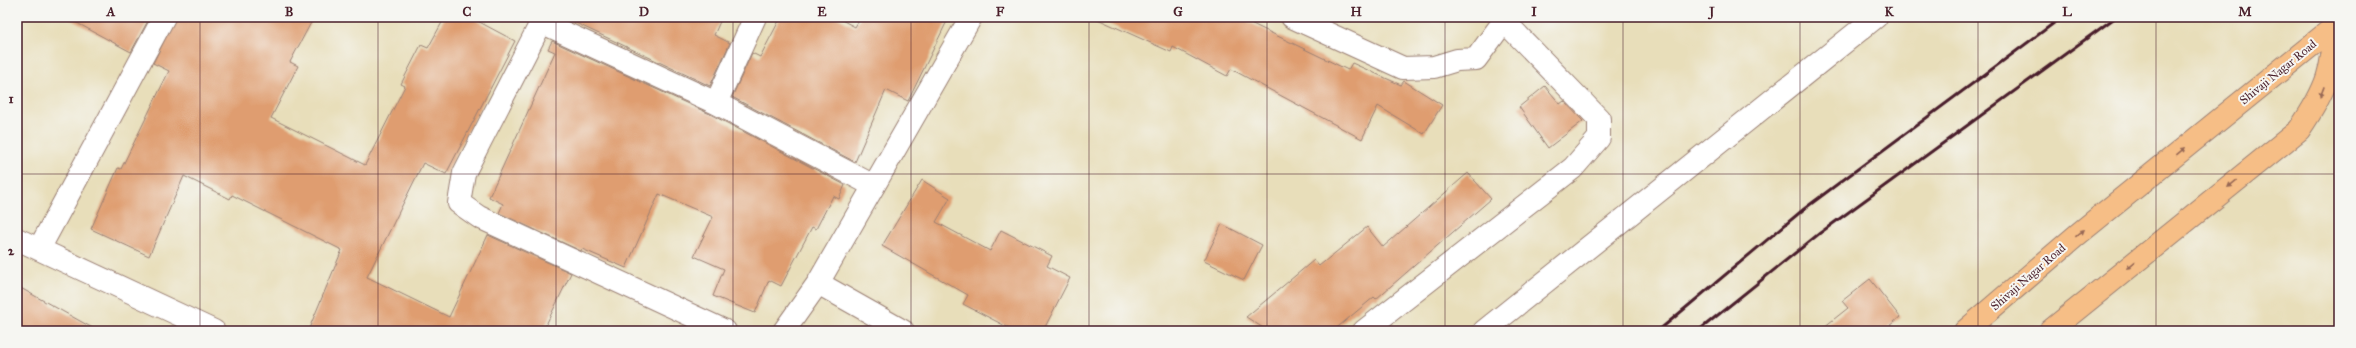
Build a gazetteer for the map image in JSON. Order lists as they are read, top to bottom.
{
  "streets": {
    "main road": ["Shivaji Nagar Road"]
  },
  "grid": {
    "columns": [
      "A",
      "B",
      "C",
      "D",
      "E",
      "F",
      "G",
      "H",
      "I",
      "J",
      "K",
      "L",
      "M"
    ],
    "rows": ["1", "2"]
  }
}
